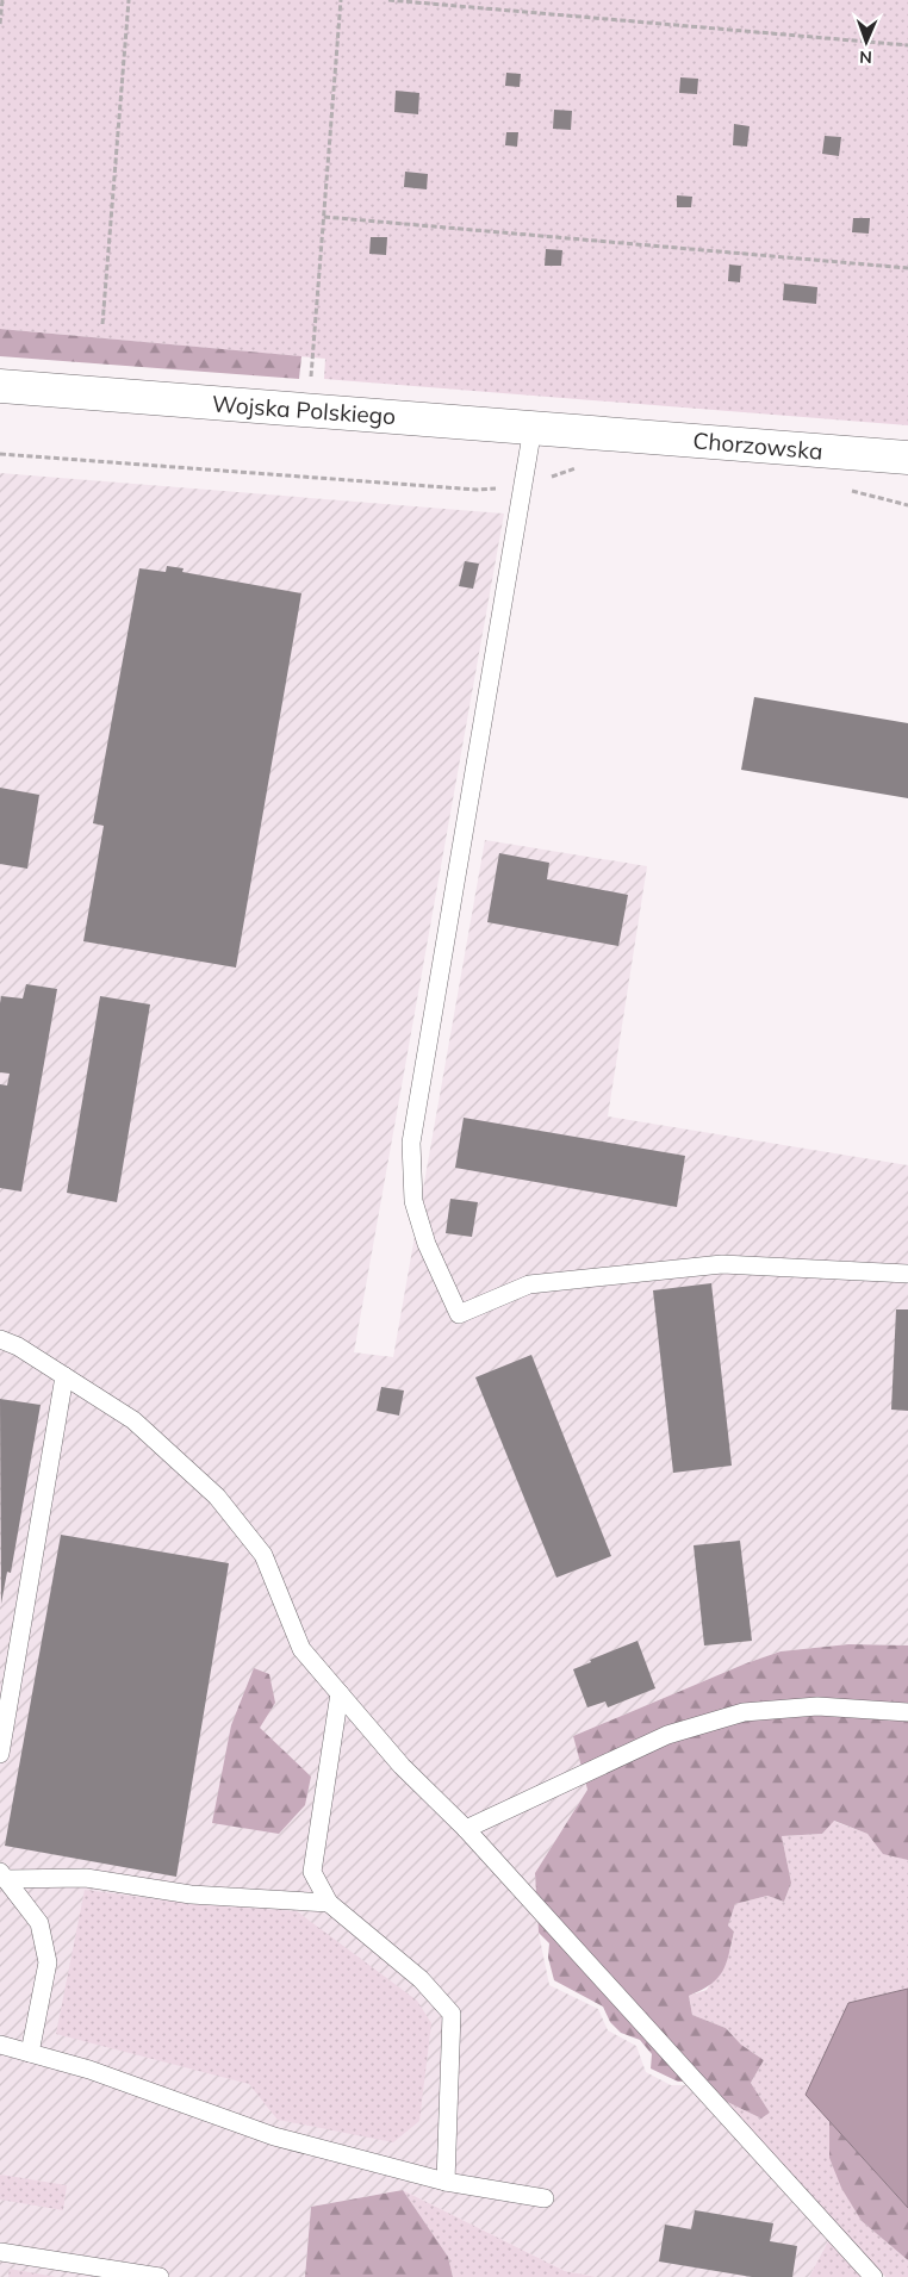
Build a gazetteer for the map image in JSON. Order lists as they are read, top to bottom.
{
  "streets": {
    "street": ["Wojska Polskiego", "Chorzowska"]
  },
  "crossings": [
    ["Wojska Polskiego", "Chorzowska"]
  ],
  "north": "bottom"
}
